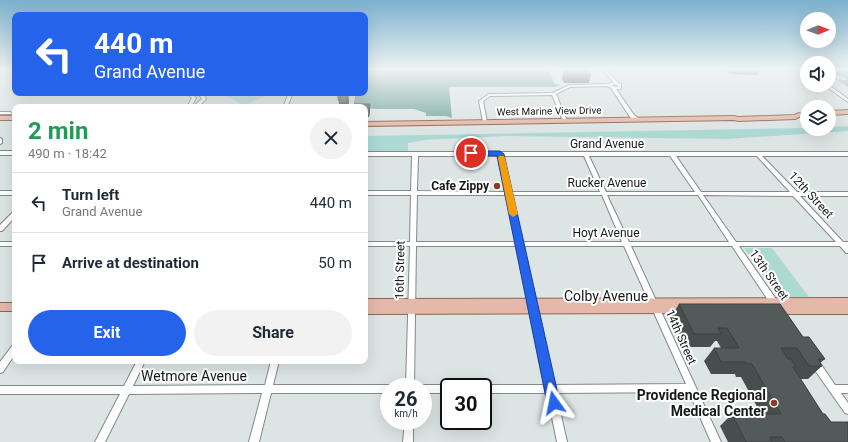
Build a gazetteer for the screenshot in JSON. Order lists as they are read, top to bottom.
{
  "streets": {
    "main road": ["West Marine View Drive", "Colby Avenue"],
    "street": [
      "Grand Avenue",
      "Rucker Avenue",
      "12th Street",
      "Hoyt Avenue",
      "16th Street",
      "13th Street",
      "14th Street",
      "Wetmore Avenue"
    ]
  },
  "crossings": [
    ["Grand Avenue", "12th Street"],
    ["Grand Avenue", "16th Street"],
    ["Grand Avenue", "13th Street"],
    ["Grand Avenue", "14th Street"],
    ["Rucker Avenue", "12th Street"],
    ["Rucker Avenue", "16th Street"],
    ["Rucker Avenue", "13th Street"],
    ["Rucker Avenue", "14th Street"],
    ["12th Street", "Hoyt Avenue"],
    ["Hoyt Avenue", "16th Street"],
    ["Hoyt Avenue", "13th Street"],
    ["Hoyt Avenue", "14th Street"],
    ["16th Street", "Colby Avenue"],
    ["13th Street", "Colby Avenue"],
    ["Colby Avenue", "14th Street"]
  ],
  "places": ["Cafe Zippy", "Providence Regional Medical Center"],
  "north": "right",
  "page": {
    "turn": ["440 m", "Grand Avenue"],
    "heading": ["2 min", "490 m · 18:42"],
    "list": [
      {
        "name": "Turn left",
        "note": "Grand Avenue",
        "value": "440 m"
      },
      {
        "name": "Arrive at destination",
        "value": "50 m"
      }
    ],
    "buttons": ["Exit", "Share"],
    "speed": "26 km/h",
    "limit": "30"
  }
}
